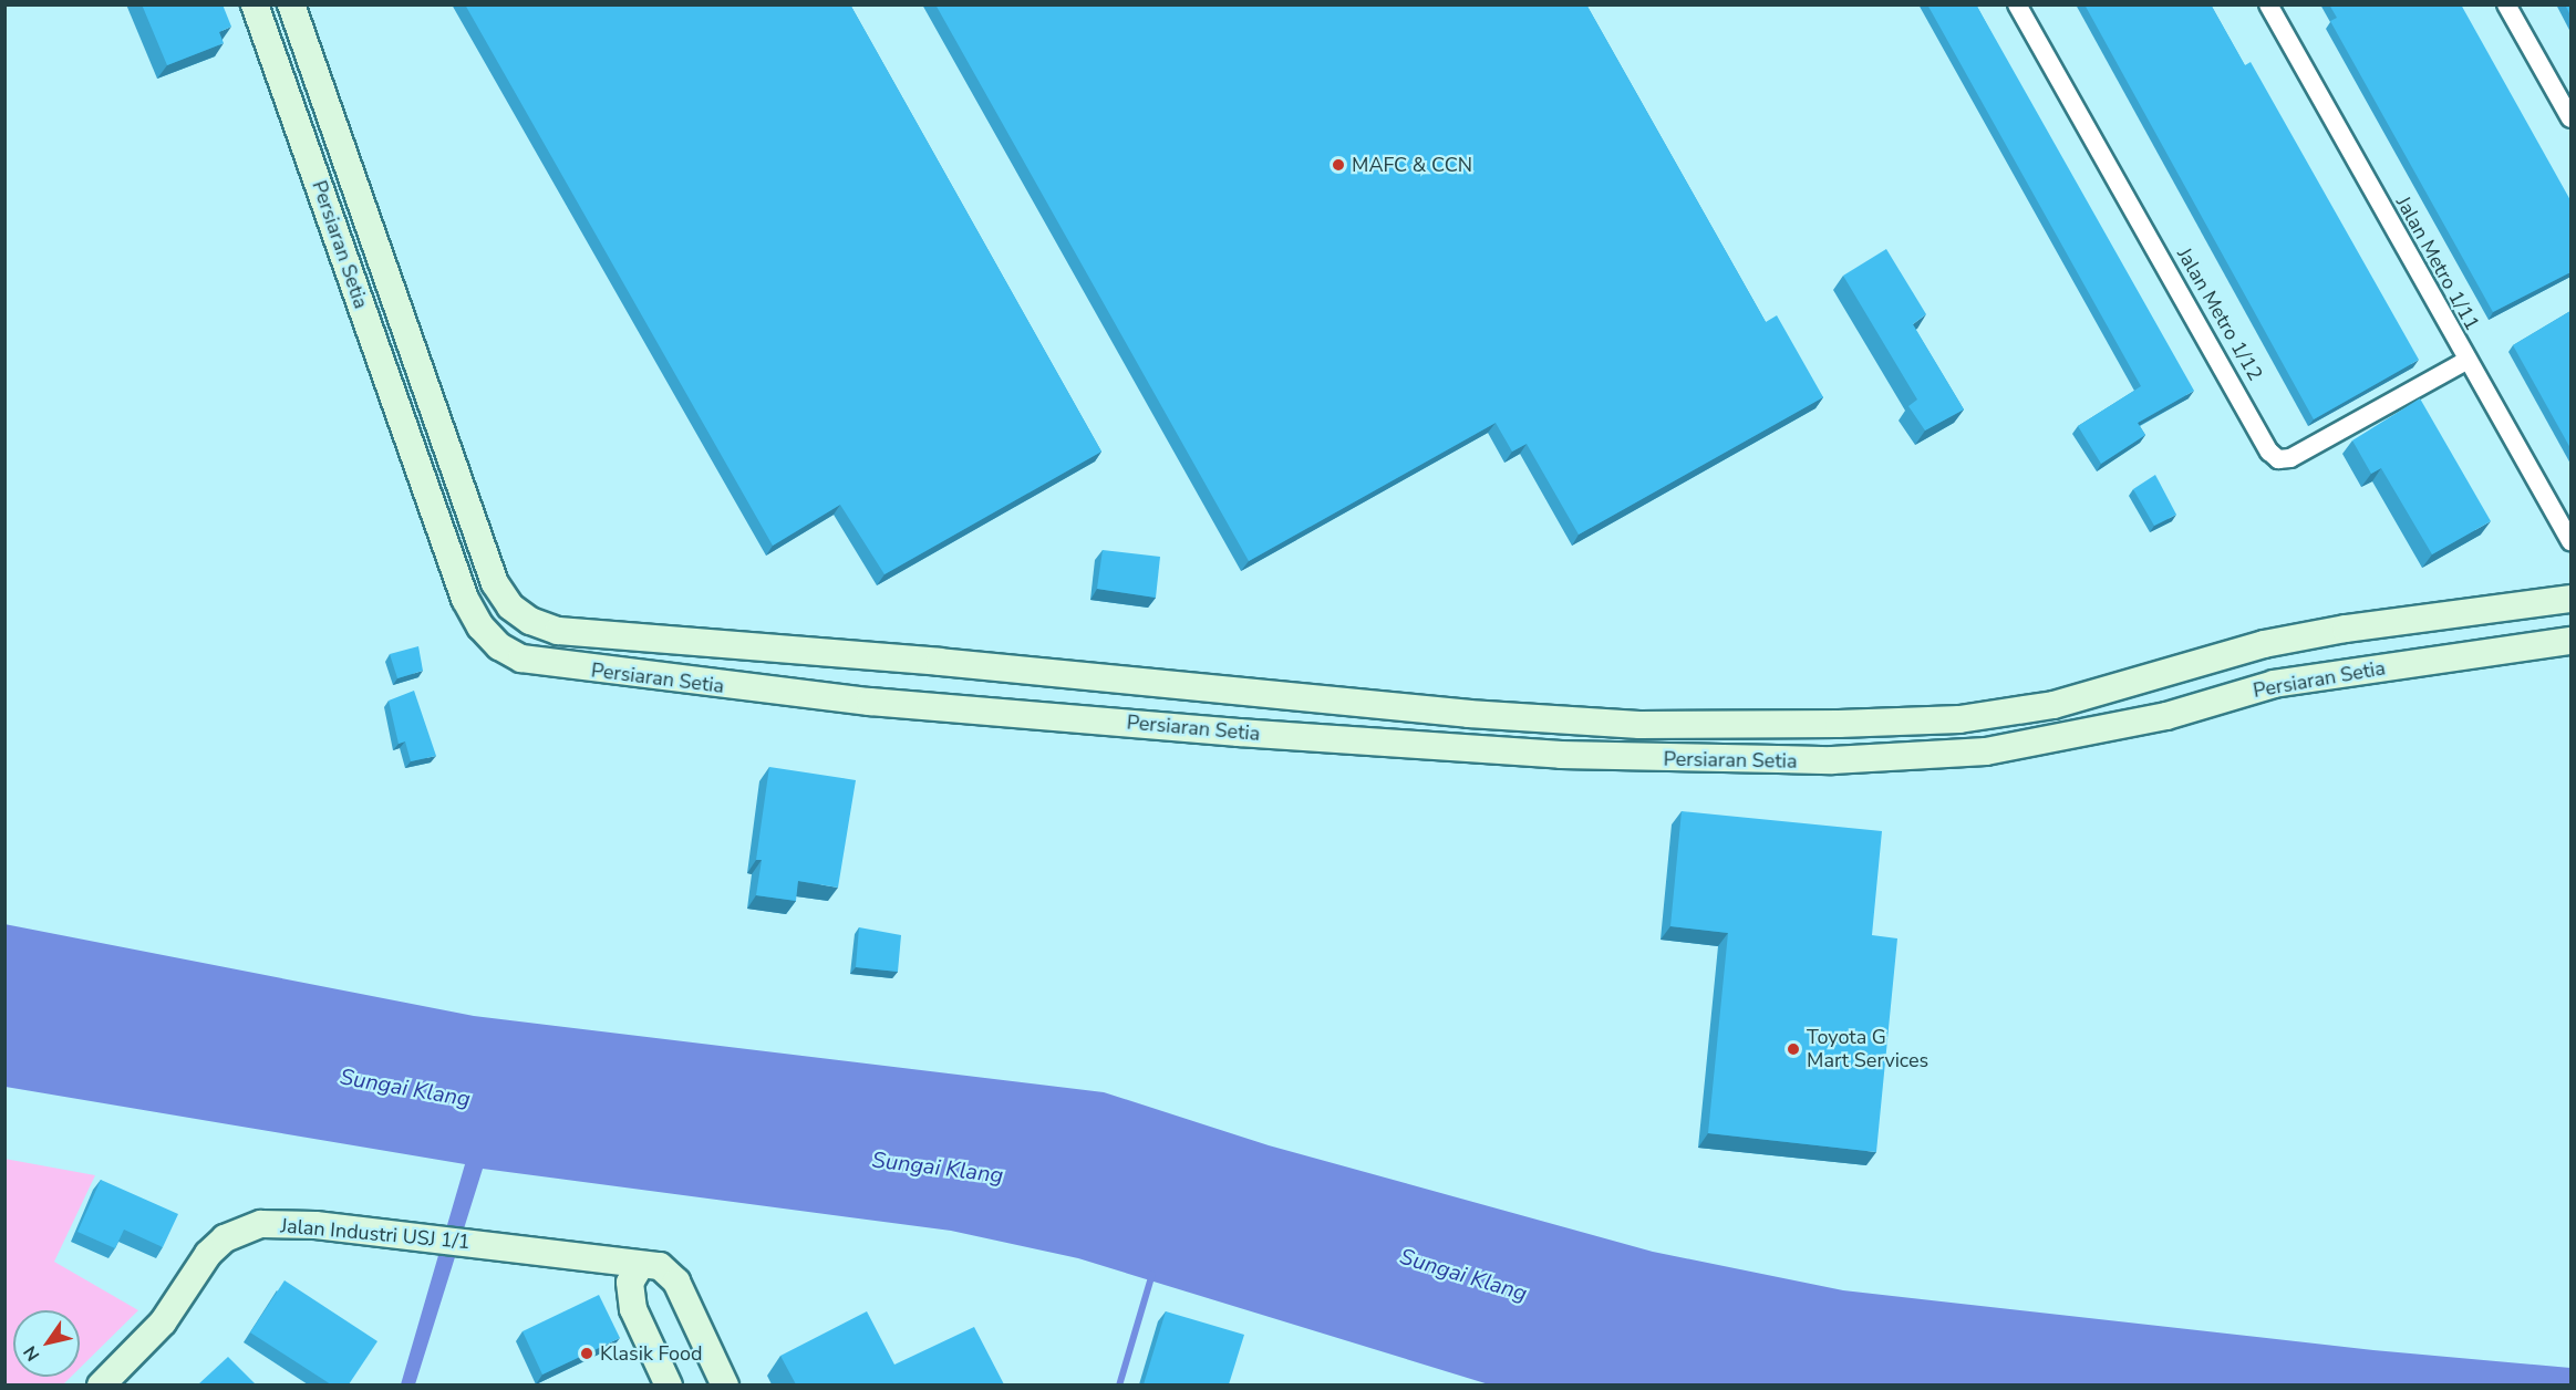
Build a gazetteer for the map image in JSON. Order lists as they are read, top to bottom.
{
  "streets": {
    "street": [
      "Persiaran Setia",
      "Jalan Metro 1/11",
      "Jalan Metro 1/12",
      "Jalan Industri USJ 1/1"
    ]
  },
  "crossings": [
    ["Jalan Metro 1/11", "Jalan Metro 1/12"]
  ],
  "water": ["Sungai Klang"],
  "places": ["MAFC & CCN", "Toyota G Mart Services", "Klasik Food"],
  "north": "bottom left"
}
